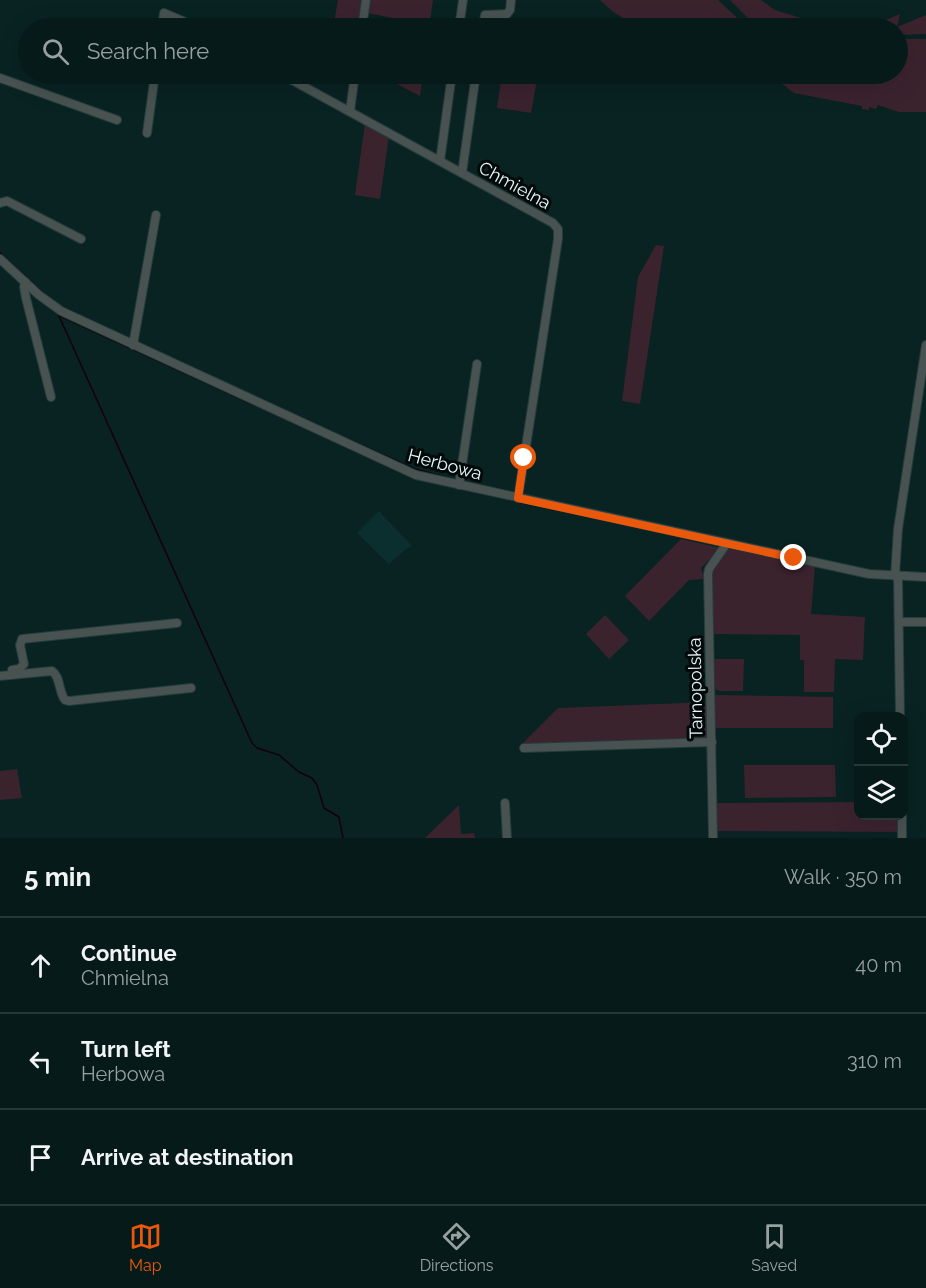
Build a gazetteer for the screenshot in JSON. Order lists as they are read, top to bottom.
{
  "streets": {
    "street": ["Chmielna", "Herbowa", "Tarnopolska"]
  },
  "crossings": [
    ["Chmielna", "Herbowa"],
    ["Herbowa", "Tarnopolska"]
  ],
  "page": {
    "search": "Search here",
    "heading": ["5 min", "Walk · 350 m"],
    "list": [
      ["Continue", "Chmielna", "40 m"],
      ["Turn left", "Herbowa", "310 m"],
      "Arrive at destination"
    ],
    "nav": ["Map", "Directions", "Saved"]
  }
}
